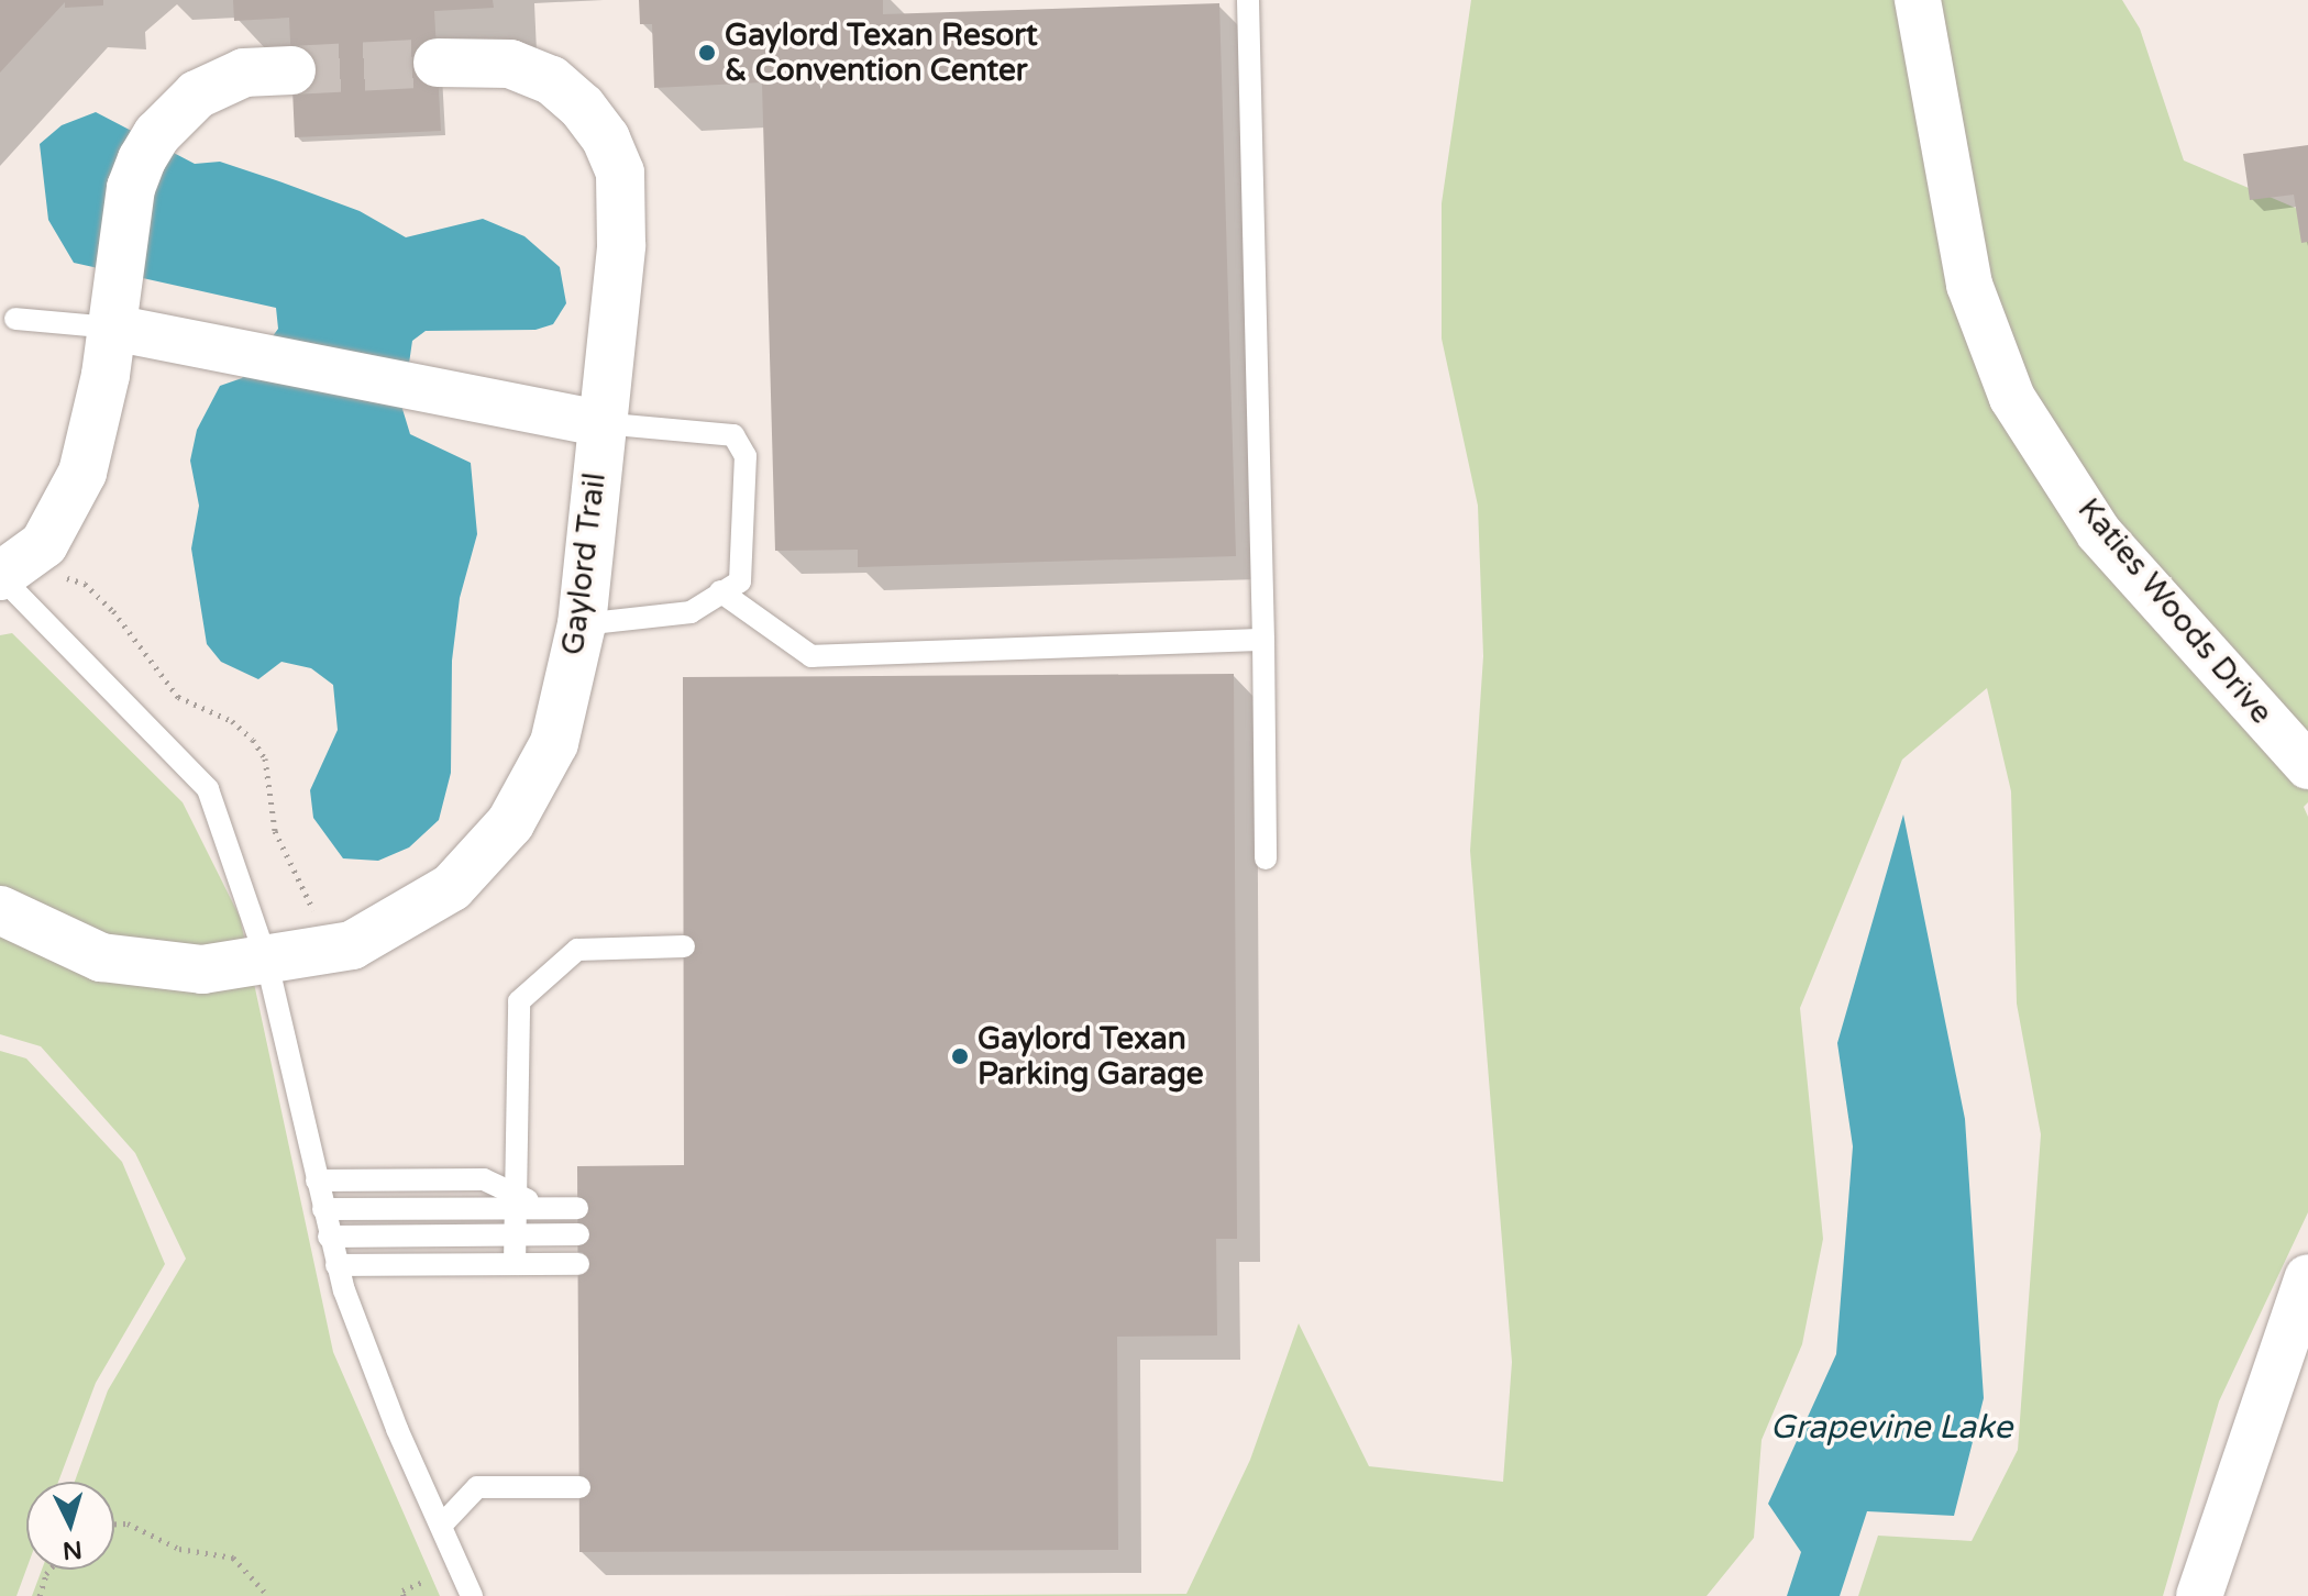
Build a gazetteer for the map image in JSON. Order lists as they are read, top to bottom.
{
  "streets": {
    "street": ["Gaylord Trail", "Katies Woods Drive"]
  },
  "water": ["Grapevine Lake"],
  "places": ["Gaylord Texan Resort & Convention Center", "Gaylord Texan Parking Garage"],
  "north": "bottom"
}
